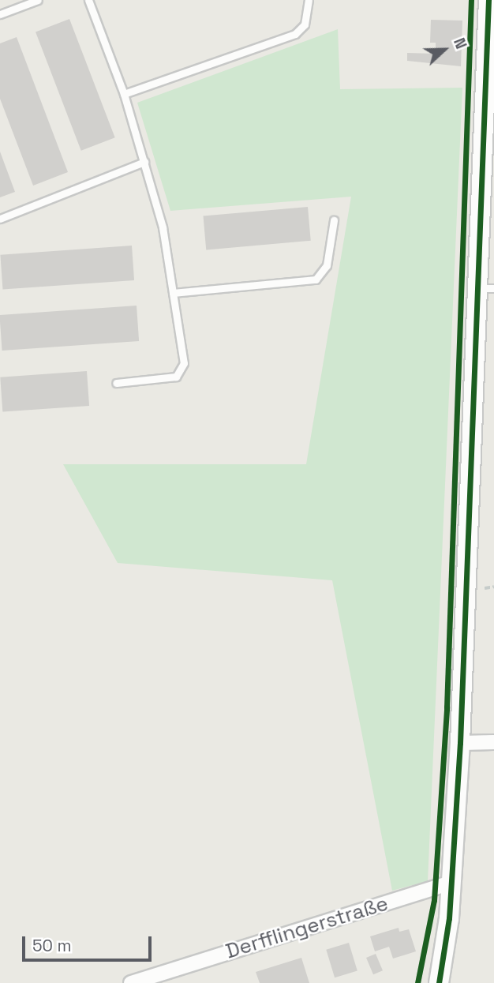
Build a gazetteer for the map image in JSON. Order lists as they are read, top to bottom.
{
  "streets": {
    "street": ["Derfflingerstraße"]
  },
  "scale_bar": "50 m",
  "north": "right"
}
